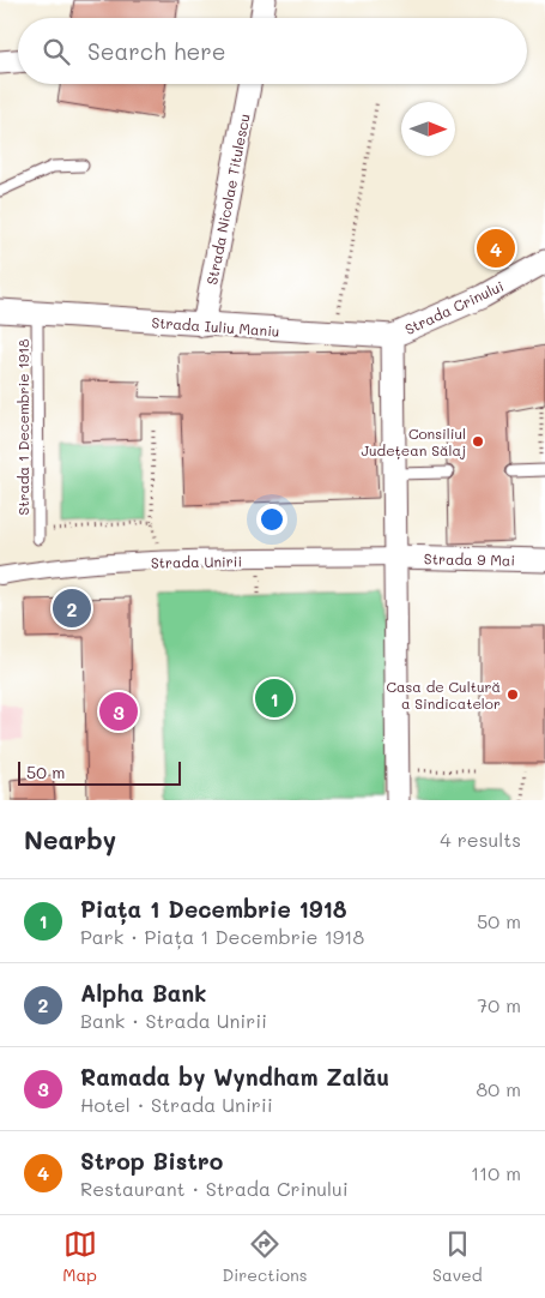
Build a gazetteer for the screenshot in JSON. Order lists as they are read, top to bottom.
{
  "streets": {
    "street": [
      "Strada Nicolae Titulescu",
      "Strada Crinului",
      "Strada Iuliu Maniu",
      "Strada 9 Mai",
      "Strada Unirii"
    ],
    "lane": ["Strada 1 Decembrie 1918"]
  },
  "crossings": [
    ["Strada Nicolae Titulescu", "Strada Iuliu Maniu"],
    ["Strada Crinului", "Strada Iuliu Maniu"],
    ["Strada Iuliu Maniu", "Strada 1 Decembrie 1918"],
    ["Strada 9 Mai", "Strada Unirii"]
  ],
  "places": ["Consiliul Județean Sălaj", "Casa de Cultură a Sindicatelor"],
  "scale_bar": "50 m",
  "north": "right",
  "page": {
    "search": "Search here",
    "pins": [
      "4",
      "2",
      "1",
      "3"
    ],
    "scale": "50 m",
    "heading": ["Nearby", "4 results"],
    "list": [
      {
        "mark": "1",
        "name": "Piața 1 Decembrie 1918",
        "note": "Park · Piața 1 Decembrie 1918",
        "value": "50 m"
      },
      {
        "mark": "2",
        "name": "Alpha Bank",
        "note": "Bank · Strada Unirii",
        "value": "70 m"
      },
      {
        "mark": "3",
        "name": "Ramada by Wyndham Zalău",
        "note": "Hotel · Strada Unirii",
        "value": "80 m"
      },
      {
        "mark": "4",
        "name": "Strop Bistro",
        "note": "Restaurant · Strada Crinului",
        "value": "110 m"
      }
    ],
    "nav": ["Map", "Directions", "Saved"]
  }
}
